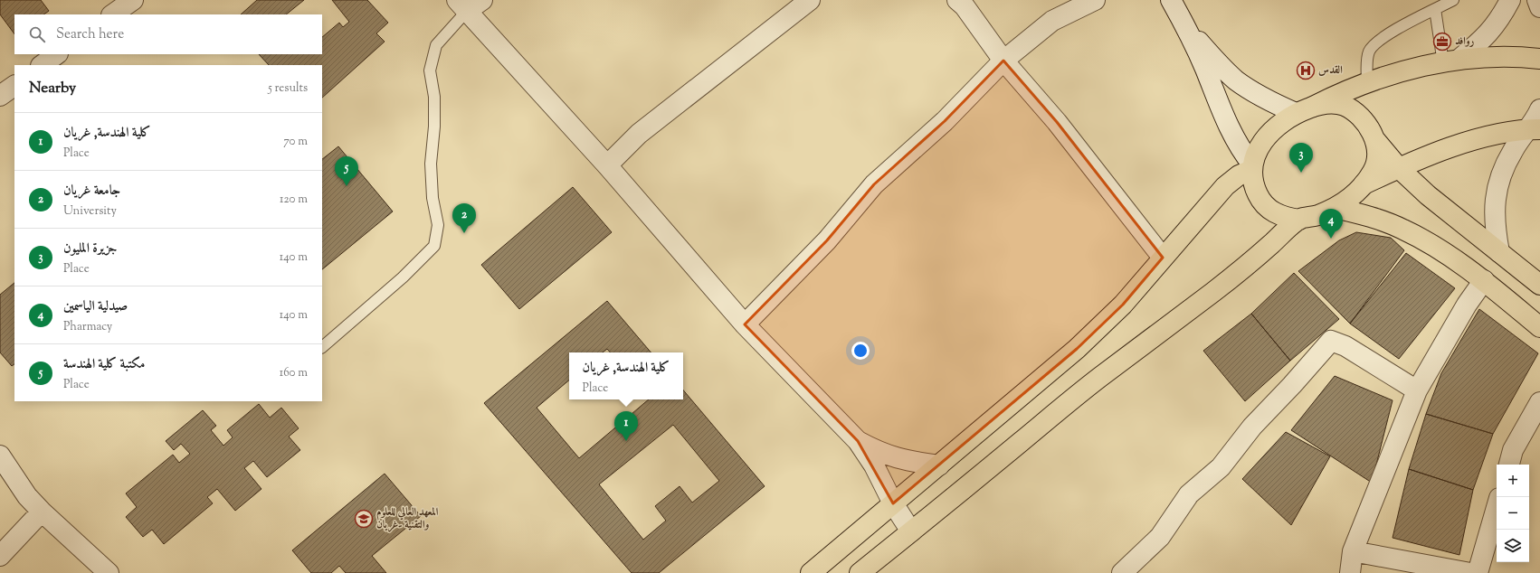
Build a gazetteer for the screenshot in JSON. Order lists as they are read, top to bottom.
{
  "places": {
    "office": ["روافد"],
    "hospital": ["القدس"],
    "school or university": ["المعهد العالي للعلوم والتقنية -غريان"]
  },
  "page": {
    "search": "Search here",
    "heading": ["Nearby", "5 results"],
    "list": [
      {
        "mark": "1",
        "name": "كلية الهندسة, غريان",
        "note": "Place",
        "value": "70 m"
      },
      {
        "mark": "2",
        "name": "جامعة غريان",
        "note": "University",
        "value": "120 m"
      },
      {
        "mark": "3",
        "name": "جزيرة المليون",
        "note": "Place",
        "value": "140 m"
      },
      {
        "mark": "4",
        "name": "صيدلية الياسمين",
        "note": "Pharmacy",
        "value": "140 m"
      },
      {
        "mark": "5",
        "name": "مكتبة كلية الهندسة",
        "note": "Place",
        "value": "160 m"
      }
    ],
    "pins": [
      "3",
      "5",
      "2",
      "4",
      "1"
    ],
    "popup": ["كلية الهندسة, غريان", "Place"],
    "map_buttons": ["+", "−"]
  }
}
